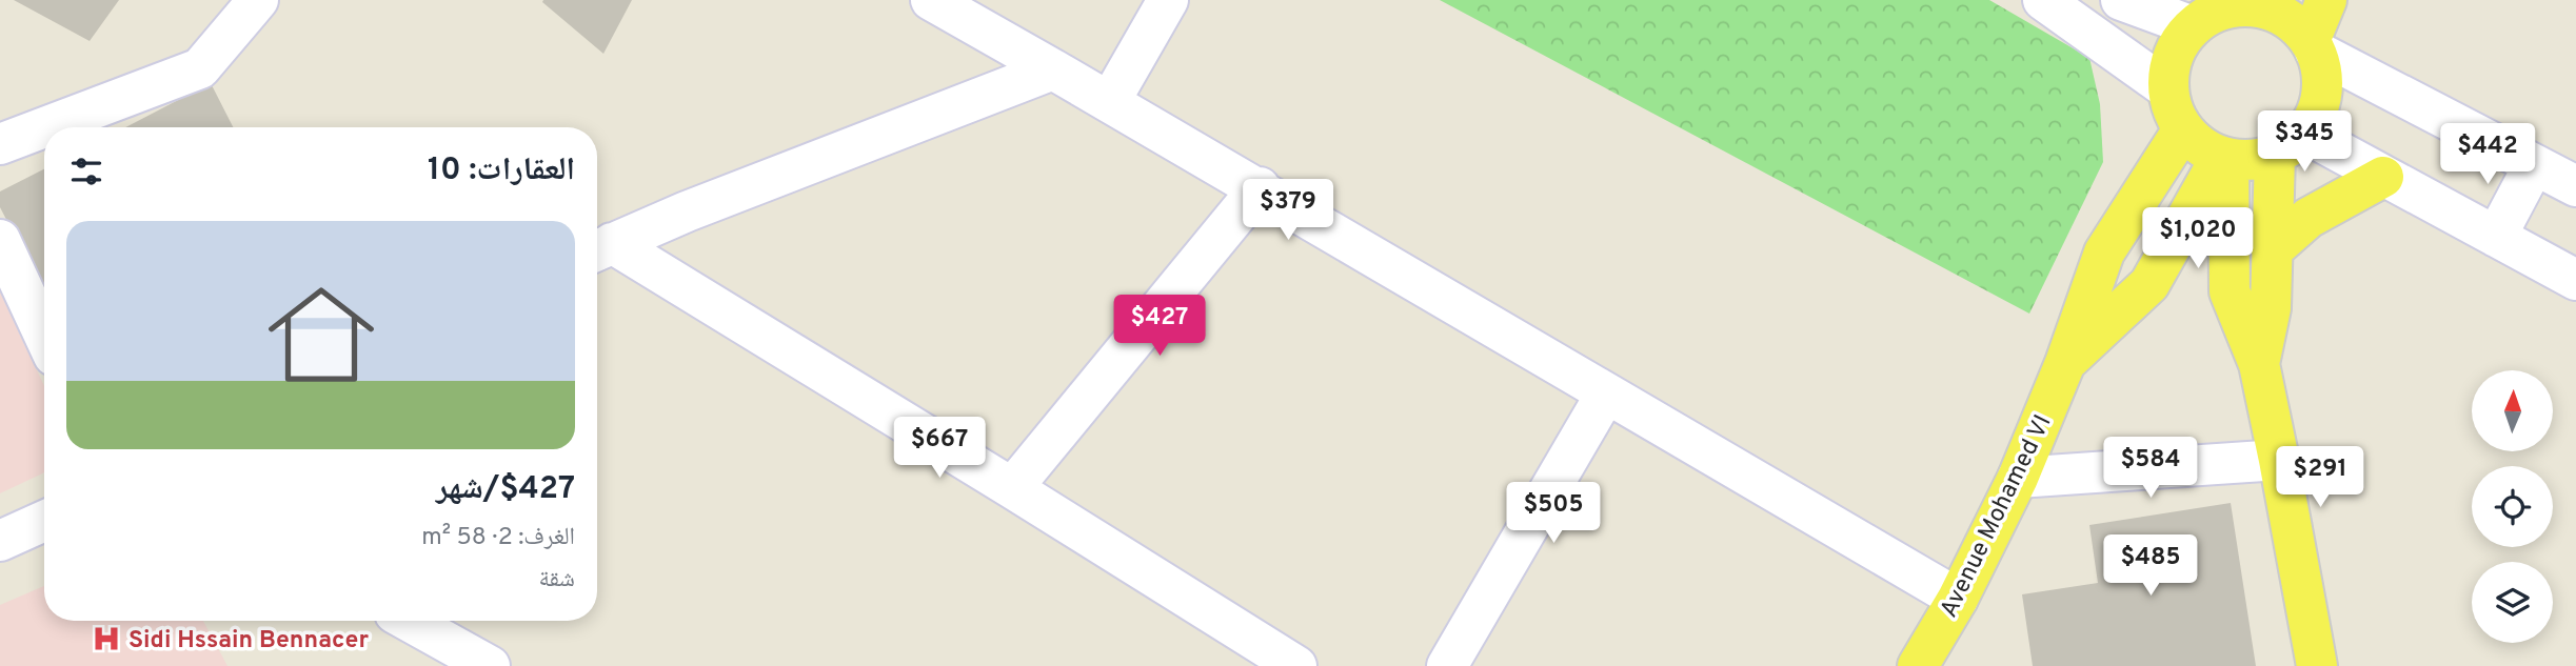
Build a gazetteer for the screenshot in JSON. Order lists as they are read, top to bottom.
{
  "streets": {
    "main road": ["Avenue Mohamed VI"]
  },
  "places": {
    "hospital": ["Sidi Hssain Bennacer"]
  },
  "north": "top",
  "page": {
    "price": [
      "$345",
      "$442",
      "$379",
      "$1,020",
      "$427",
      "$667",
      "$584",
      "$291",
      "$505",
      "$485"
    ],
    "heading": "العقارات: 10",
    "list": [
      {
        "name": "$427/شهر",
        "note": "الغرف: 2 · 58 m² · شقة"
      }
    ]
  }
}
